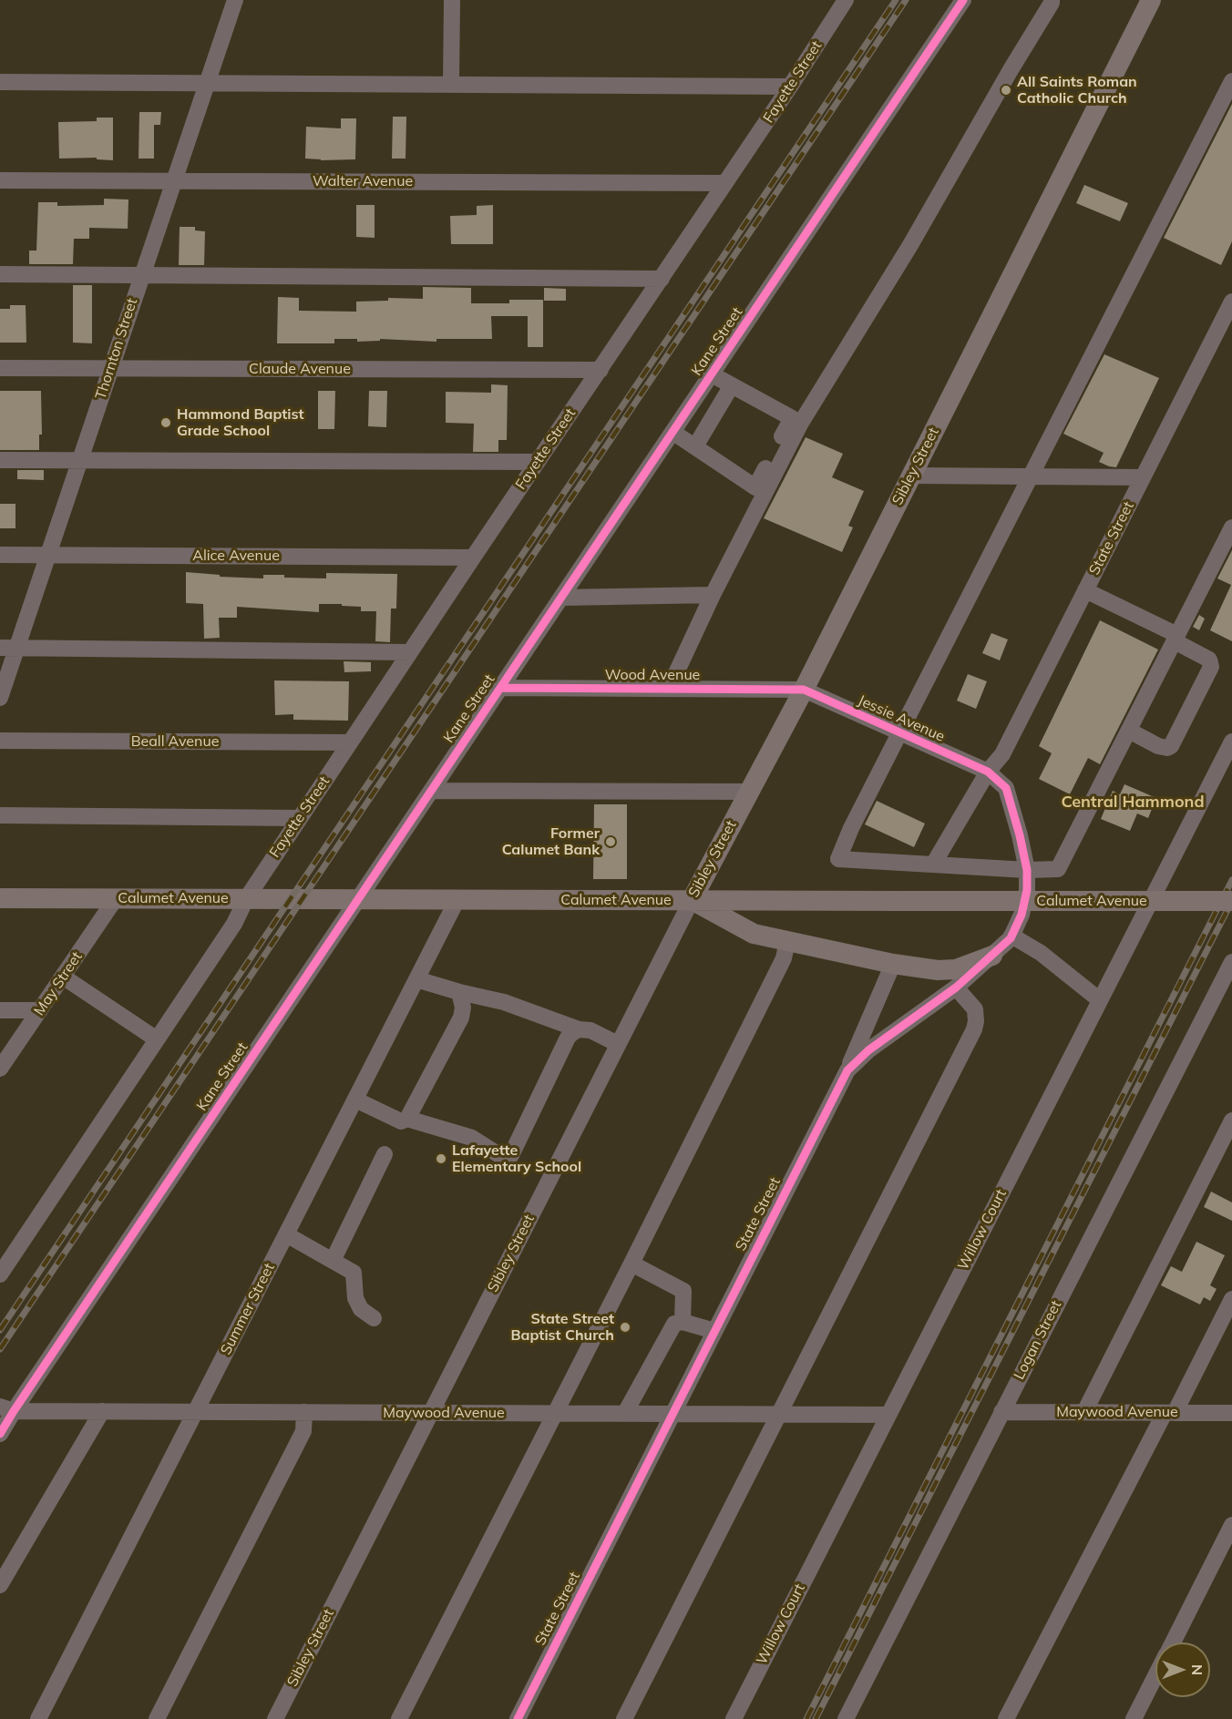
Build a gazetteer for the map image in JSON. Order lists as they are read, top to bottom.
{
  "streets": {
    "main road": ["Sibley Street", "Calumet Avenue"],
    "street": [
      "Fayette Street",
      "Walter Avenue",
      "Kane Street",
      "Thornton Street",
      "Claude Avenue",
      "State Street",
      "Alice Avenue",
      "Wood Avenue",
      "Jessie Avenue",
      "Beall Avenue",
      "May Street",
      "Willow Court",
      "Summer Street",
      "Logan Street",
      "Maywood Avenue"
    ]
  },
  "crossings": [
    ["Fayette Street", "Walter Avenue"],
    ["Fayette Street", "Claude Avenue"],
    ["Fayette Street", "Alice Avenue"],
    ["Fayette Street", "Beall Avenue"],
    ["Fayette Street", "Calumet Avenue"],
    ["Walter Avenue", "Thornton Street"],
    ["Kane Street", "Wood Avenue"],
    ["Kane Street", "Calumet Avenue"],
    ["Kane Street", "Maywood Avenue"],
    ["Thornton Street", "Claude Avenue"],
    ["Thornton Street", "Alice Avenue"],
    ["Sibley Street", "Wood Avenue"],
    ["Sibley Street", "Jessie Avenue"],
    ["Sibley Street", "Calumet Avenue"],
    ["Sibley Street", "Maywood Avenue"],
    ["State Street", "Jessie Avenue"],
    ["State Street", "Maywood Avenue"],
    ["Wood Avenue", "Jessie Avenue"],
    ["Calumet Avenue", "May Street"],
    ["Calumet Avenue", "Summer Street"],
    ["Willow Court", "Maywood Avenue"],
    ["Summer Street", "Maywood Avenue"],
    ["Logan Street", "Maywood Avenue"]
  ],
  "districts": ["Central Hammond"],
  "places": [
    "All Saints Roman Catholic Church",
    "Hammond Baptist Grade School",
    "Former Calumet Bank",
    "Lafayette Elementary School",
    "State Street Baptist Church"
  ],
  "north": "right"
}
